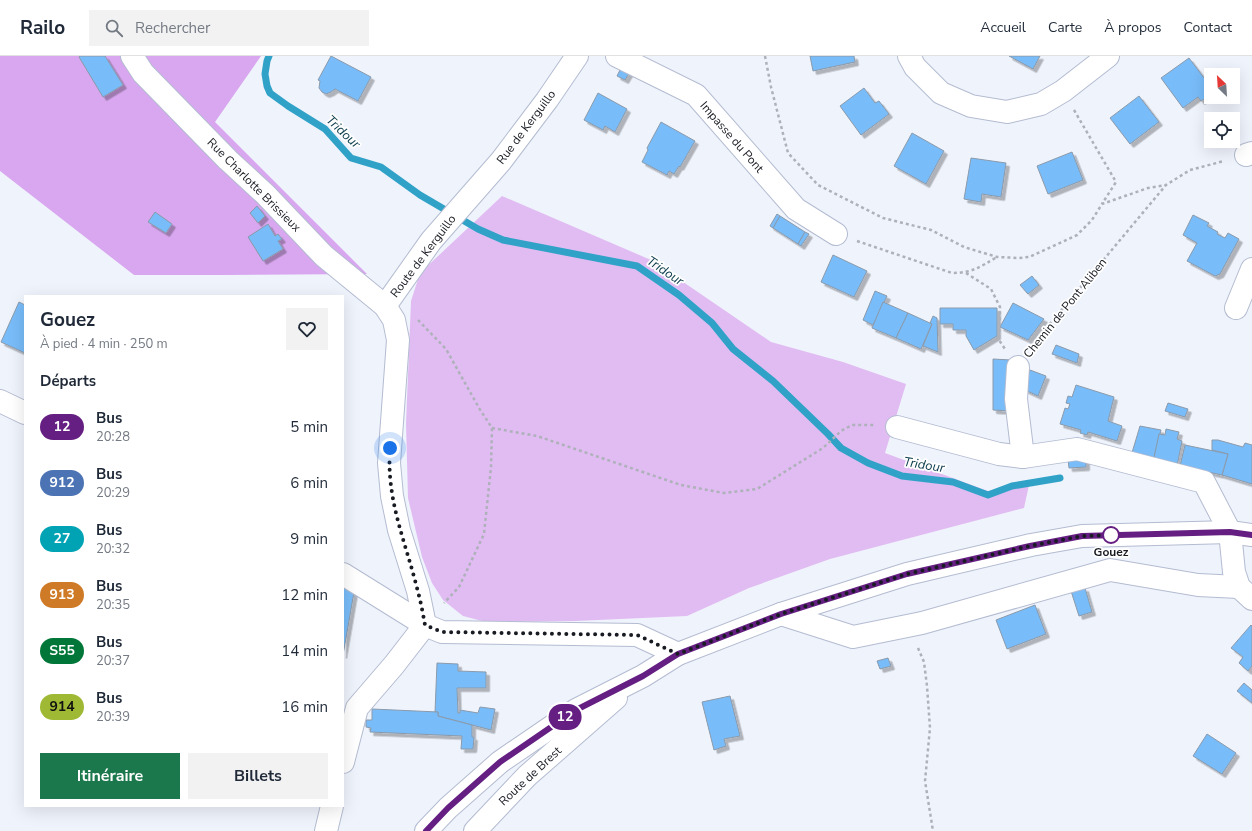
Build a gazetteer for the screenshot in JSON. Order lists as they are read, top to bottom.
{
  "streets": {
    "street": [
      "Rue de Kerguillo",
      "Impasse du Pont",
      "Rue Charlotte Brissieux",
      "Route de Kerguillo",
      "Chemin de Pont Aliben",
      "Route de Brest"
    ]
  },
  "crossings": [
    ["Rue de Kerguillo", "Route de Kerguillo"],
    ["Rue Charlotte Brissieux", "Route de Kerguillo"]
  ],
  "water": ["Tridour"],
  "places": ["Gouez"],
  "lines": ["bus line 12"],
  "north": "top left",
  "page": {
    "header": "Railo",
    "search": "Rechercher",
    "nav": [
      "Accueil",
      "Carte",
      "À propos",
      "Contact"
    ],
    "on_map": "12",
    "heading": [
      ["Gouez", "À pied · 4 min · 250 m"],
      "Départs"
    ],
    "list": [
      {
        "mark": "12",
        "name": "Bus",
        "note": "20:28",
        "value": "5 min"
      },
      {
        "mark": "912",
        "name": "Bus",
        "note": "20:29",
        "value": "6 min"
      },
      {
        "mark": "27",
        "name": "Bus",
        "note": "20:32",
        "value": "9 min"
      },
      {
        "mark": "913",
        "name": "Bus",
        "note": "20:35",
        "value": "12 min"
      },
      {
        "mark": "S55",
        "name": "Bus",
        "note": "20:37",
        "value": "14 min"
      },
      {
        "mark": "914",
        "name": "Bus",
        "note": "20:39",
        "value": "16 min"
      }
    ],
    "buttons": ["Itinéraire", "Billets"]
  }
}
